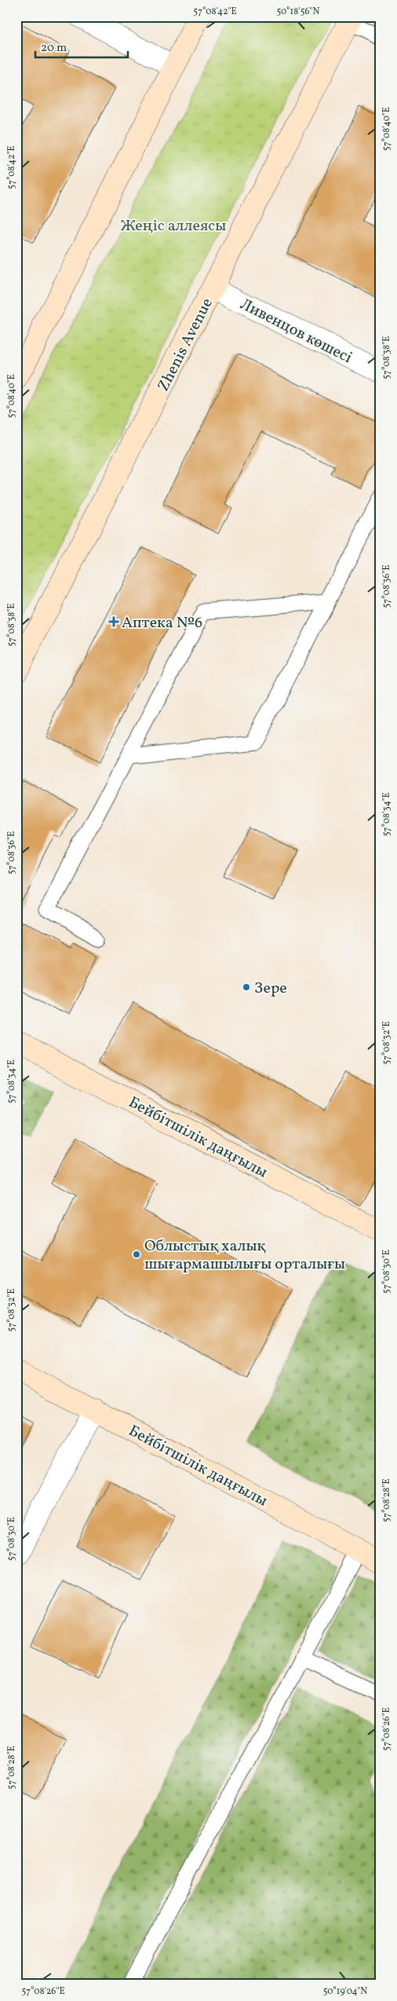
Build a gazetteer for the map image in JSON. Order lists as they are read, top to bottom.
{
  "streets": {
    "street": ["Ливенцов көшесі", "Zhenis Avenue", "Бейбітшілік даңғылы"]
  },
  "crossings": [
    ["Ливенцов көшесі", "Zhenis Avenue"]
  ],
  "parks": ["Жеңіс аллеясы"],
  "places": {
    "health": ["Аптека №6"],
    "other": ["Зере", "Облыстық халық шығармашылығы орталығы"]
  },
  "scale_bar": "20 m",
  "coordinates": [
    "57°08'42\"E",
    "50°18'56\"N",
    "57°08'40\"E",
    "57°08'38\"E",
    "57°08'36\"E",
    "57°08'34\"E",
    "57°08'32\"E",
    "57°08'30\"E",
    "57°08'28\"E",
    "57°08'26\"E",
    "50°19'04\"N"
  ]
}
